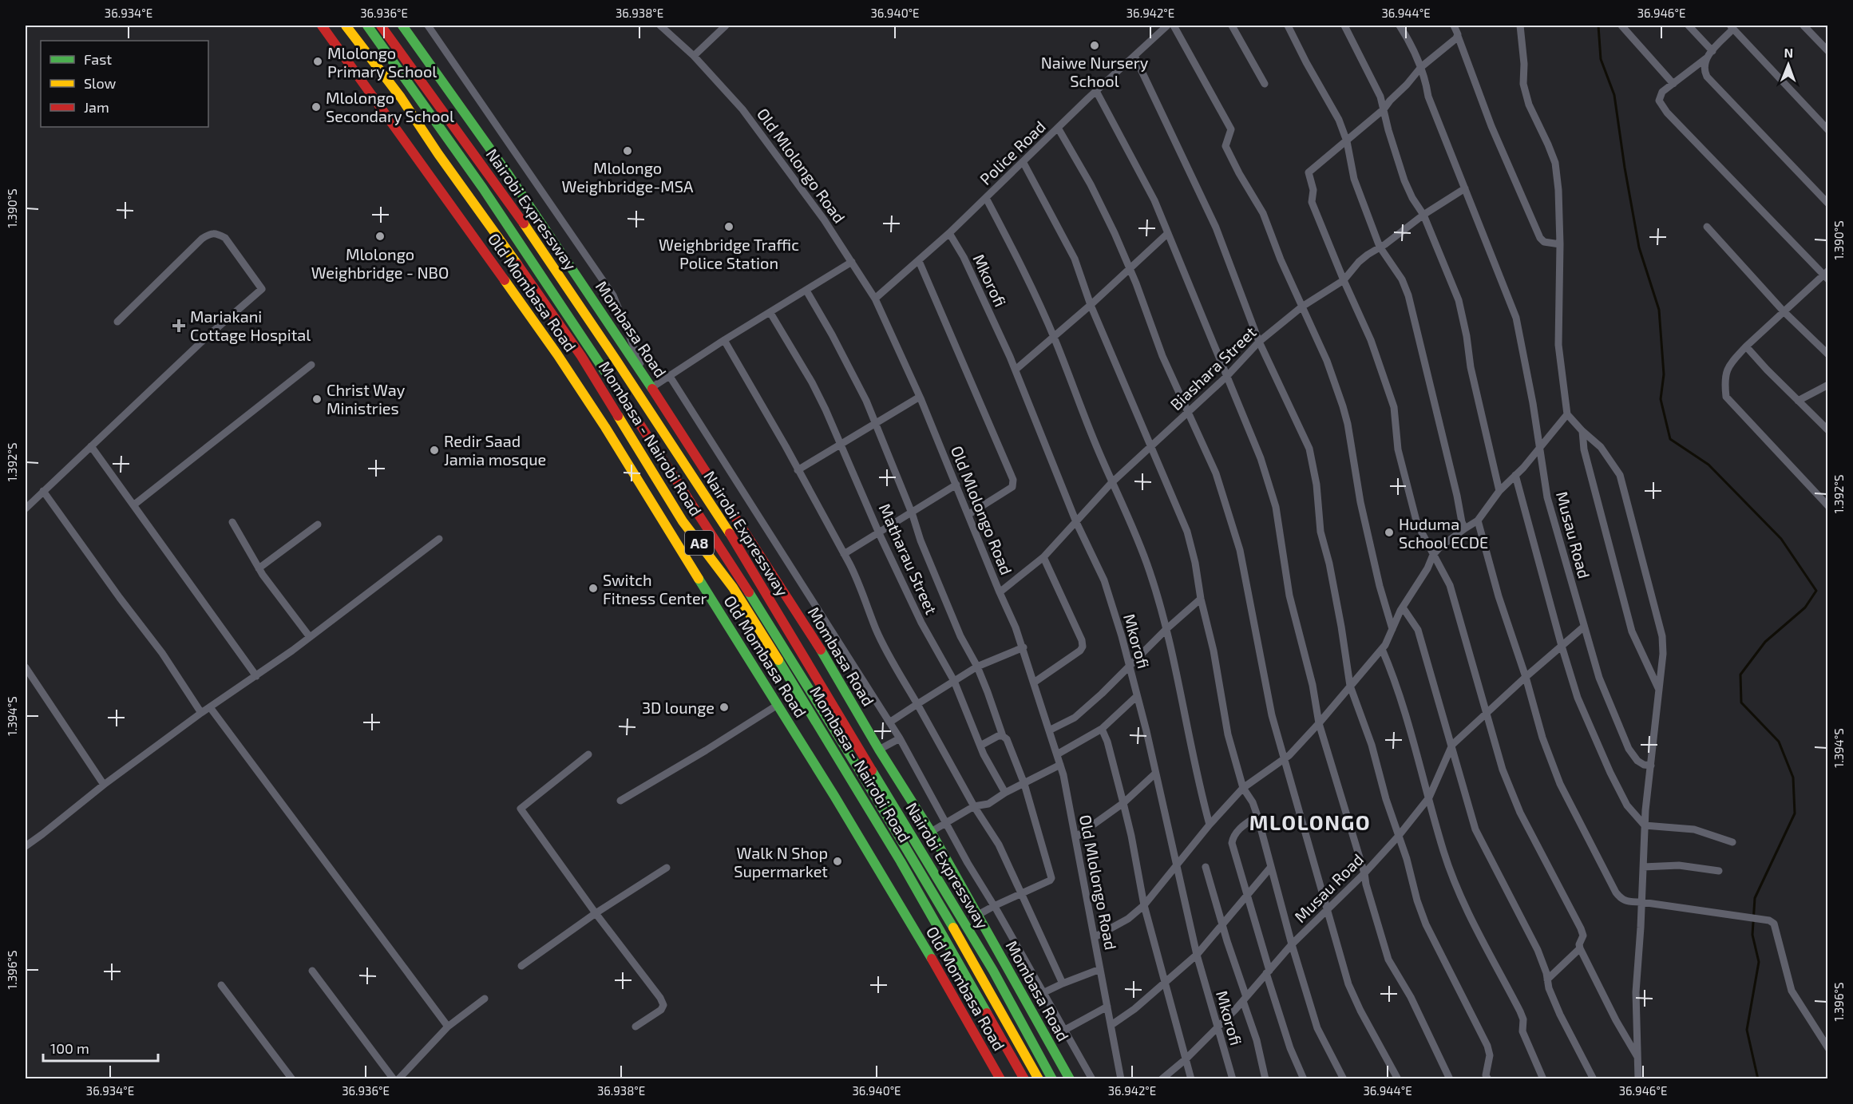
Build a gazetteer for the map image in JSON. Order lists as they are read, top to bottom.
{
  "streets": {
    "main road": [
      "Nairobi Expressway",
      "Old Mombasa Road",
      "Mombasa Road",
      "Mombasa - Nairobi Road",
      "A8"
    ],
    "street": [
      "Police Road",
      "Old Mlolongo Road",
      "Mkorofi",
      "Biashara Street",
      "Musau Road",
      "Matharau Street"
    ]
  },
  "crossings": [
    ["Police Road", "Old Mlolongo Road"],
    ["Police Road", "Mkorofi"],
    ["Old Mlolongo Road", "Biashara Street"],
    ["Mkorofi", "Biashara Street"],
    ["Mkorofi", "Musau Road"],
    ["Biashara Street", "Musau Road"]
  ],
  "districts": ["MLOLONGO"],
  "places": {
    "other": [
      "Naiwe Nursery School",
      "Mlolongo Primary School",
      "Mlolongo Secondary School",
      "Mlolongo Weighbridge-MSA",
      "Weighbridge Traffic Police Station",
      "Mlolongo Weighbridge - NBO",
      "Christ Way Ministries",
      "Redir Saad Jamia mosque",
      "Huduma School ECDE",
      "Switch Fitness Center",
      "3D lounge",
      "Walk N Shop Supermarket"
    ],
    "health": ["Mariakani Cottage Hospital"]
  },
  "legend": ["Fast", "Slow", "Jam"],
  "scale_bar": "100 m",
  "north": "top",
  "coordinates": [
    "36.934°E",
    "36.936°E",
    "36.938°E",
    "36.940°E",
    "36.942°E",
    "36.944°E",
    "36.946°E",
    "1.390°S",
    "1.392°S",
    "1.394°S",
    "1.396°S"
  ]
}
